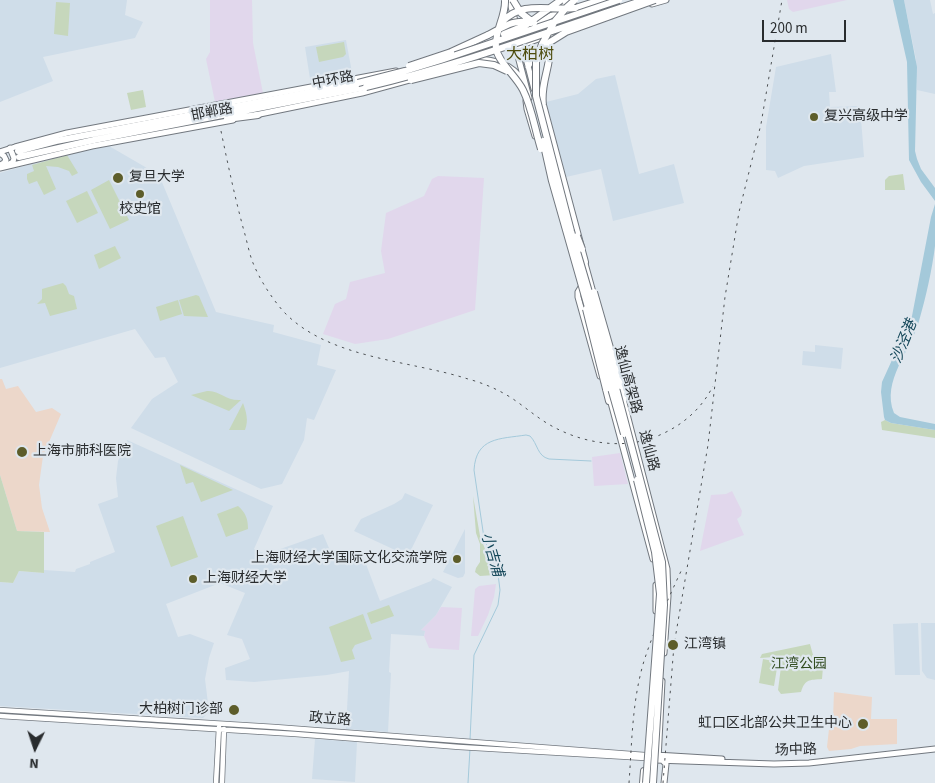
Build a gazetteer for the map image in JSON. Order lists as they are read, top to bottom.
{
  "streets": {
    "highway": ["中环路", "逸仙高架路"],
    "main road": [
      "邯郸路",
      "逸仙路",
      "政立路",
      "场中路"
    ]
  },
  "crossings": [
    ["中环路", "邯郸路"],
    ["逸仙高架路", "逸仙路"],
    ["逸仙路", "政立路"],
    ["逸仙路", "场中路"],
    ["政立路", "场中路"]
  ],
  "districts": ["大柏树"],
  "water": ["沙泾港", "小吉浦"],
  "parks": ["江湾公园"],
  "places": [
    "复兴高级中学",
    "复旦大学",
    "校史馆",
    "上海市肺科医院",
    "上海财经大学国际文化交流学院",
    "上海财经大学",
    "江湾镇",
    "大柏树门诊部",
    "虹口区北部公共卫生中心"
  ],
  "scale_bar": "200 m",
  "north": "bottom"
}
